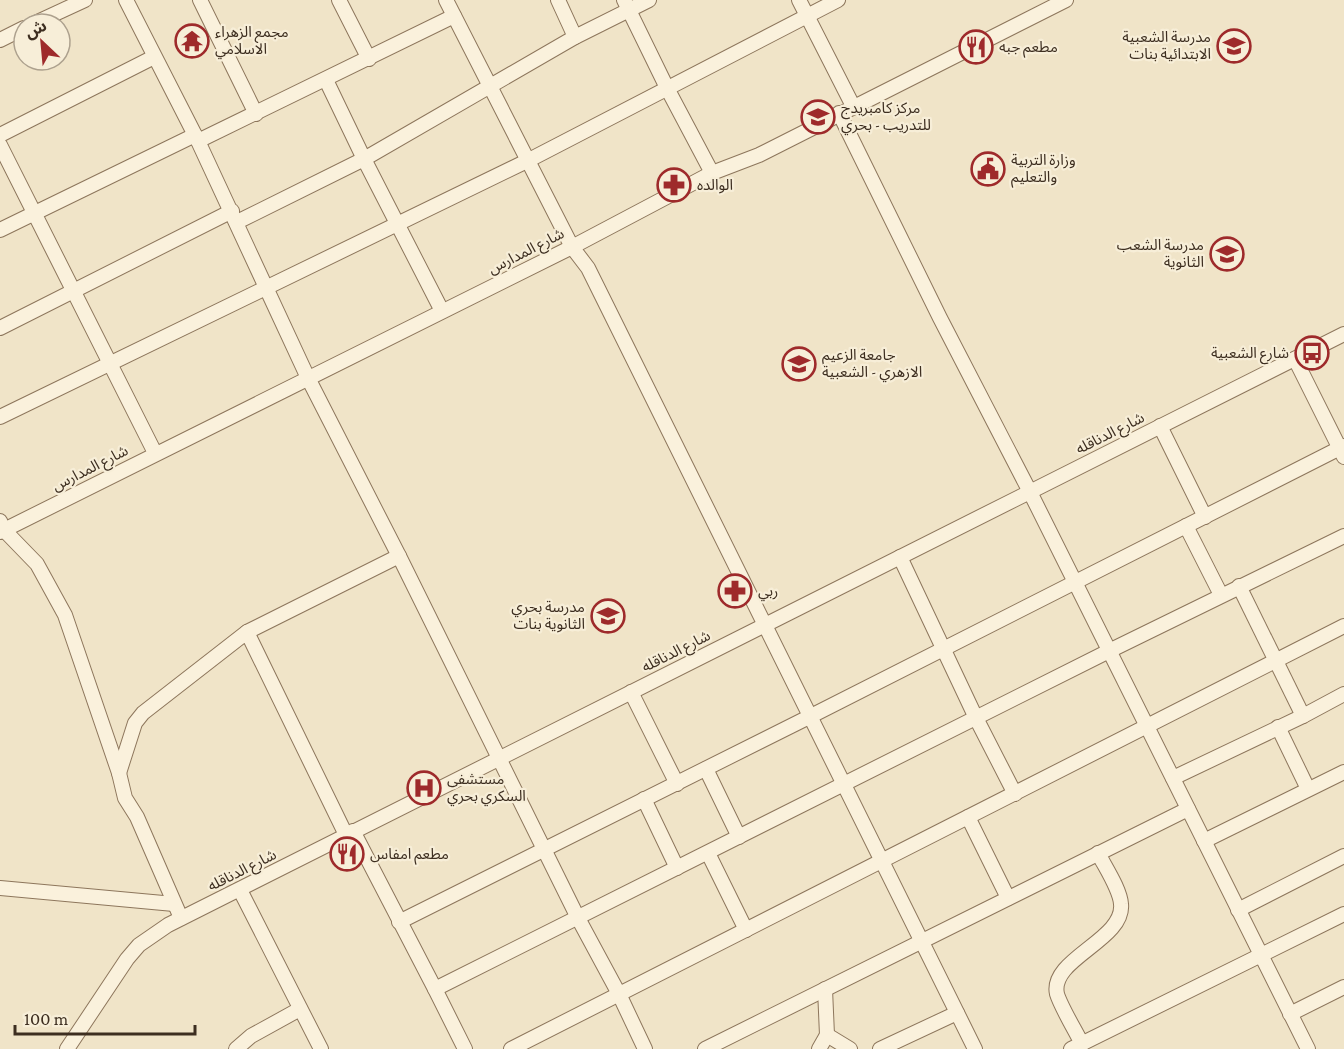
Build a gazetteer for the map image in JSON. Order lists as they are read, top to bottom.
{
  "streets": {
    "street": ["شارع المدارس", "شارع الدناقله"]
  },
  "places": {
    "temple": ["مجمع الزهراء الاسلامي"],
    "school or university": [
      "مدرسة الشعبية الابتدائية بنات",
      "مركز كامبريدج للتدريب - بحري",
      "مدرسة الشعب الثانوية",
      "جامعة الزعيم الازهري - الشعبية",
      "مدرسة بحري الثانوية بنات"
    ],
    "restaurant": ["مطعم جبه", "مطعم امفاس"],
    "public building": ["وزارة التربية والتعليم"],
    "pharmacy": ["الوالده", "ربي"],
    "bus stop": ["شارع الشعبية"],
    "hospital": ["مستشفى السكري بحري"]
  },
  "scale_bar": "100 m",
  "north": "top left"
}
